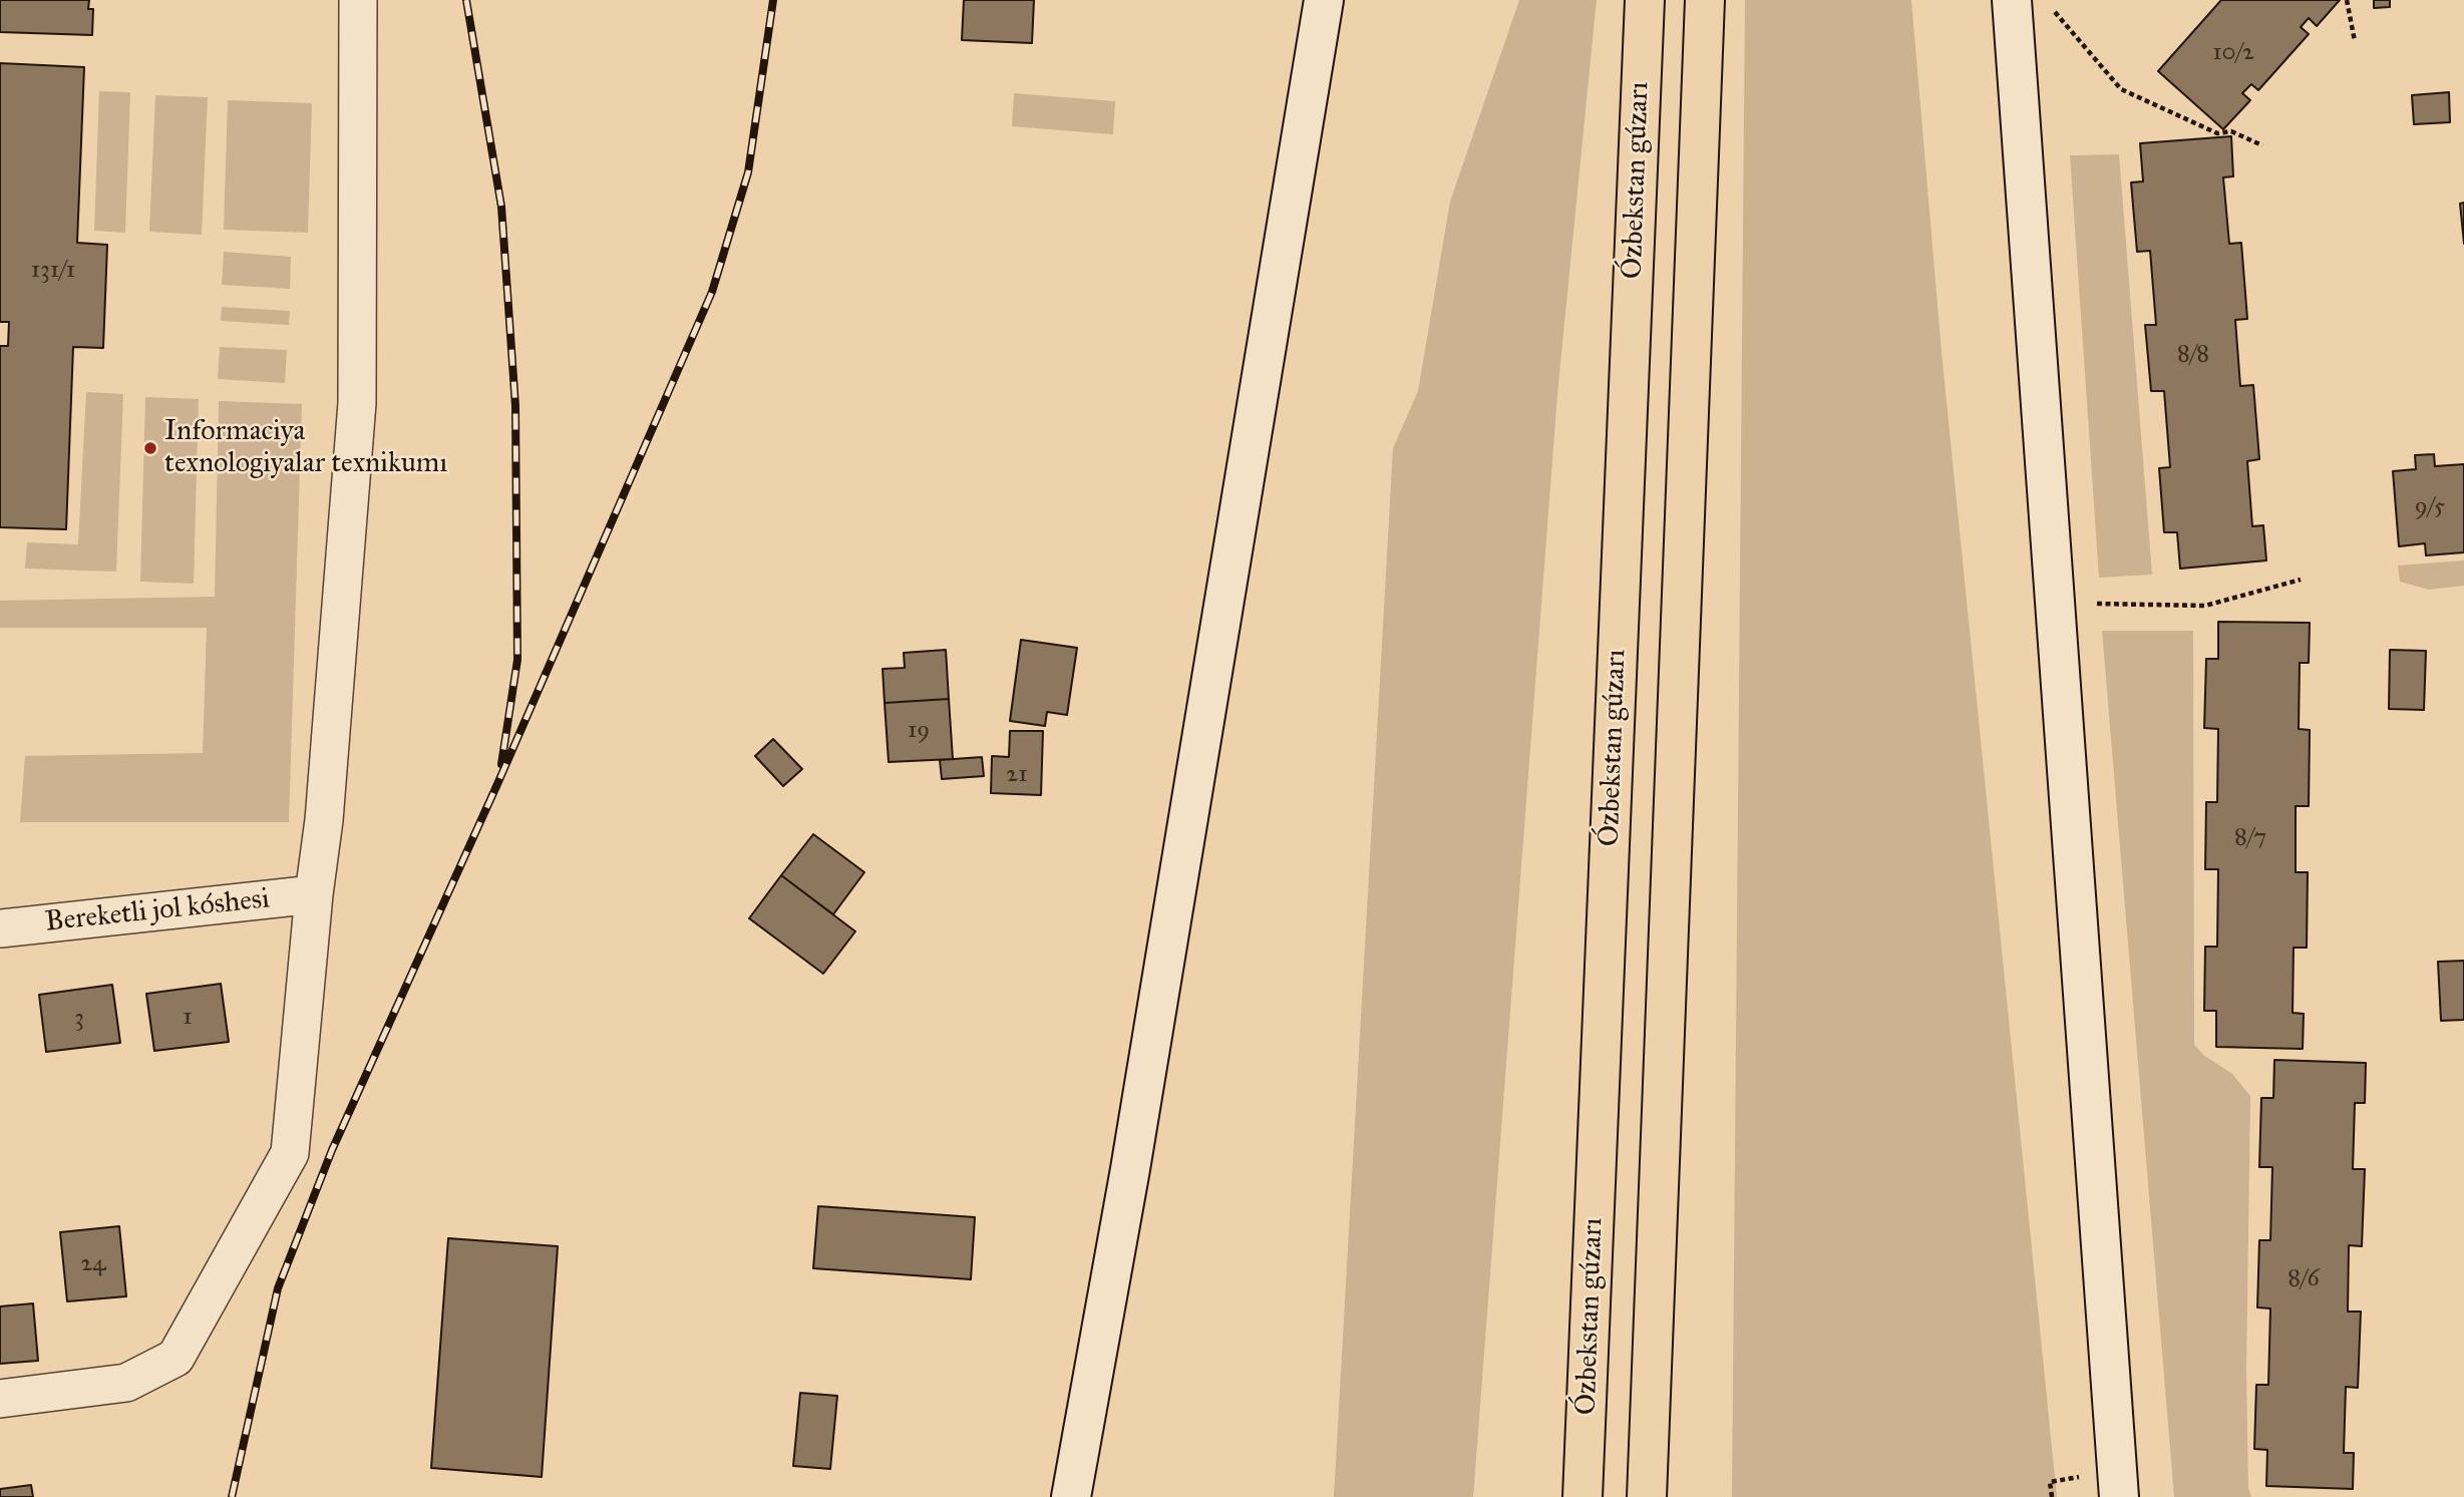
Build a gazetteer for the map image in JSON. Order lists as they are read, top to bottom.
{
  "streets": {
    "main road": ["Ózbekstan gúzarı"],
    "street": ["Bereketli jol kóshesi"]
  },
  "places": ["Informaciya texnologiyalar texnikumı"],
  "house_numbers": [
    "10/2",
    "131/1",
    "8/8",
    "9/5",
    "19",
    "21",
    "8/7",
    "1",
    "3",
    "24",
    "8/6"
  ]
}
